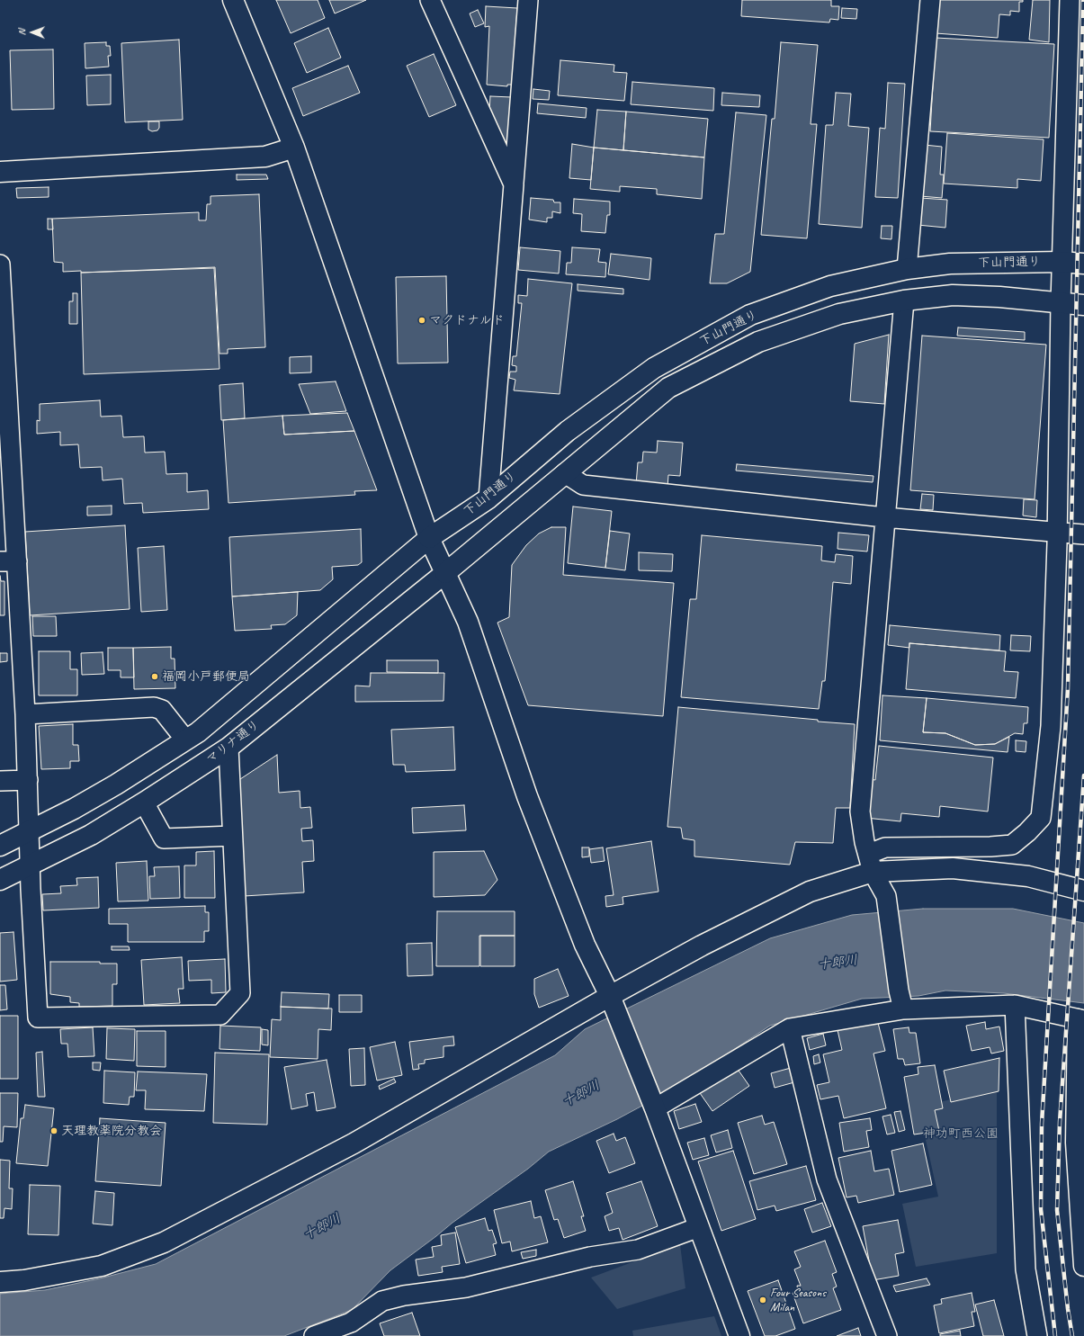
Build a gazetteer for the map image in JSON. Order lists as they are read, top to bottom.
{
  "streets": {
    "street": ["下山門通り", "マリナ通り"]
  },
  "crossings": [
    ["下山門通り", "マリナ通り"]
  ],
  "water": ["十郎川"],
  "parks": ["神功町西公園"],
  "places": [
    "マクドナルド",
    "福岡小戸郵便局",
    "天理教薬院分教会",
    "Four Seasons Milan"
  ],
  "north": "left"
}
